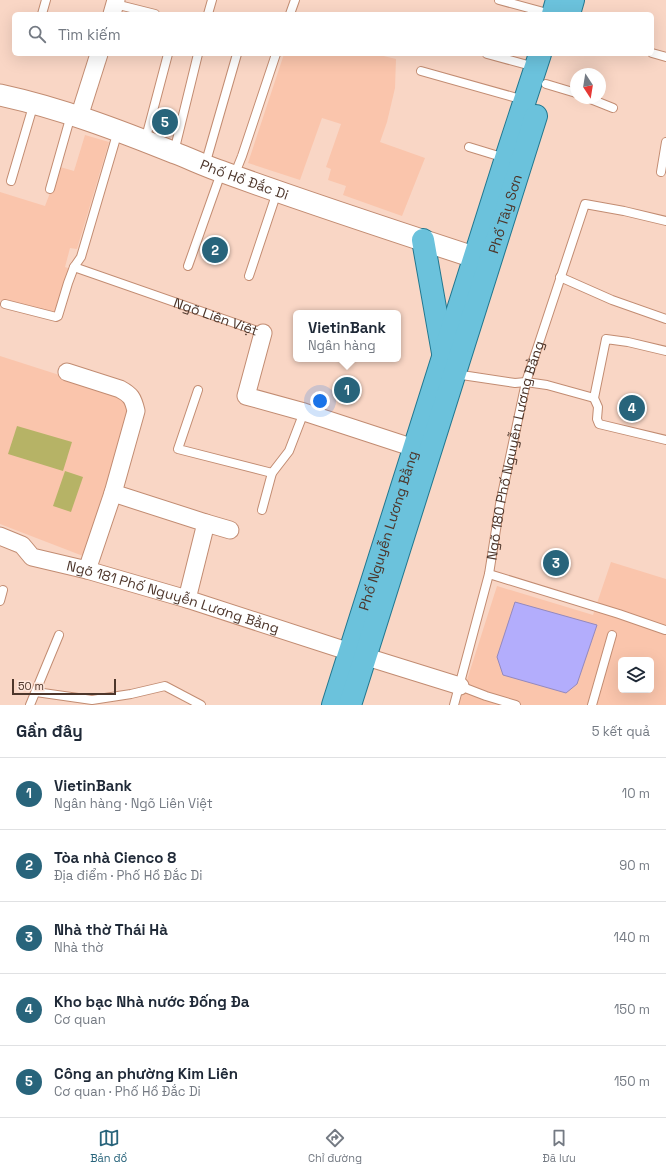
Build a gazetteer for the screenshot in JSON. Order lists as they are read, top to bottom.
{
  "streets": {
    "main road": ["Phố Tây Sơn", "Phố Nguyễn Lương Bằng"],
    "street": ["Phố Hồ Đắc Di", "Ngõ Liên Việt", "Ngõ 181 Phố Nguyễn Lương Bằng"],
    "lane": ["Ngõ 180 Phố Nguyễn Lương Bằng"]
  },
  "crossings": [
    ["Phố Hồ Đắc Di", "Phố Tây Sơn"],
    ["Phố Tây Sơn", "Phố Nguyễn Lương Bằng"],
    ["Ngõ Liên Việt", "Phố Nguyễn Lương Bằng"],
    ["Phố Nguyễn Lương Bằng", "Ngõ 181 Phố Nguyễn Lương Bằng"]
  ],
  "scale_bar": "50 m",
  "north": "bottom",
  "page": {
    "search": "Tìm kiếm",
    "pins": [
      "5",
      "2",
      "1",
      "4",
      "3"
    ],
    "popup": ["VietinBank", "Ngân hàng"],
    "scale": "50 m",
    "heading": ["Gần đây", "5 kết quả"],
    "list": [
      {
        "mark": "1",
        "name": "VietinBank",
        "note": "Ngân hàng · Ngõ Liên Việt",
        "value": "10 m"
      },
      {
        "mark": "2",
        "name": "Tòa nhà Cienco 8",
        "note": "Địa điểm · Phố Hồ Đắc Di",
        "value": "90 m"
      },
      {
        "mark": "3",
        "name": "Nhà thờ Thái Hà",
        "note": "Nhà thờ",
        "value": "140 m"
      },
      {
        "mark": "4",
        "name": "Kho bạc Nhà nước Đống Đa",
        "note": "Cơ quan",
        "value": "150 m"
      },
      {
        "mark": "5",
        "name": "Công an phường Kim Liên",
        "note": "Cơ quan · Phố Hồ Đắc Di",
        "value": "150 m"
      }
    ],
    "nav": ["Bản đồ", "Chỉ đường", "Đã lưu"]
  }
}
